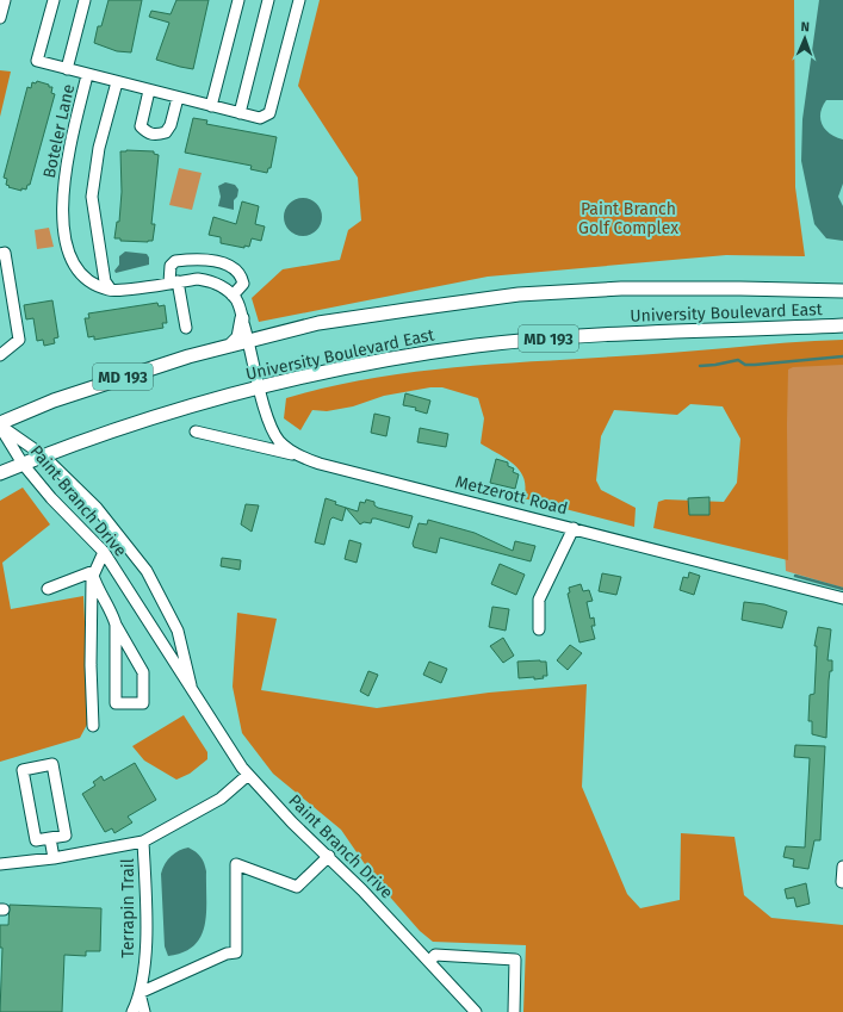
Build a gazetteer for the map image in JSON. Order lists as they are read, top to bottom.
{
  "streets": {
    "main road": ["University Boulevard East", "MD 193"],
    "street": [
      "Boteler Lane",
      "Metzerott Road",
      "Paint Branch Drive",
      "Terrapin Trail"
    ]
  },
  "crossings": [
    ["University Boulevard East", "Metzerott Road"],
    ["University Boulevard East", "Paint Branch Drive"],
    ["Paint Branch Drive", "Terrapin Trail"]
  ],
  "parks": ["Paint Branch Golf Complex"],
  "north": "top"
}
